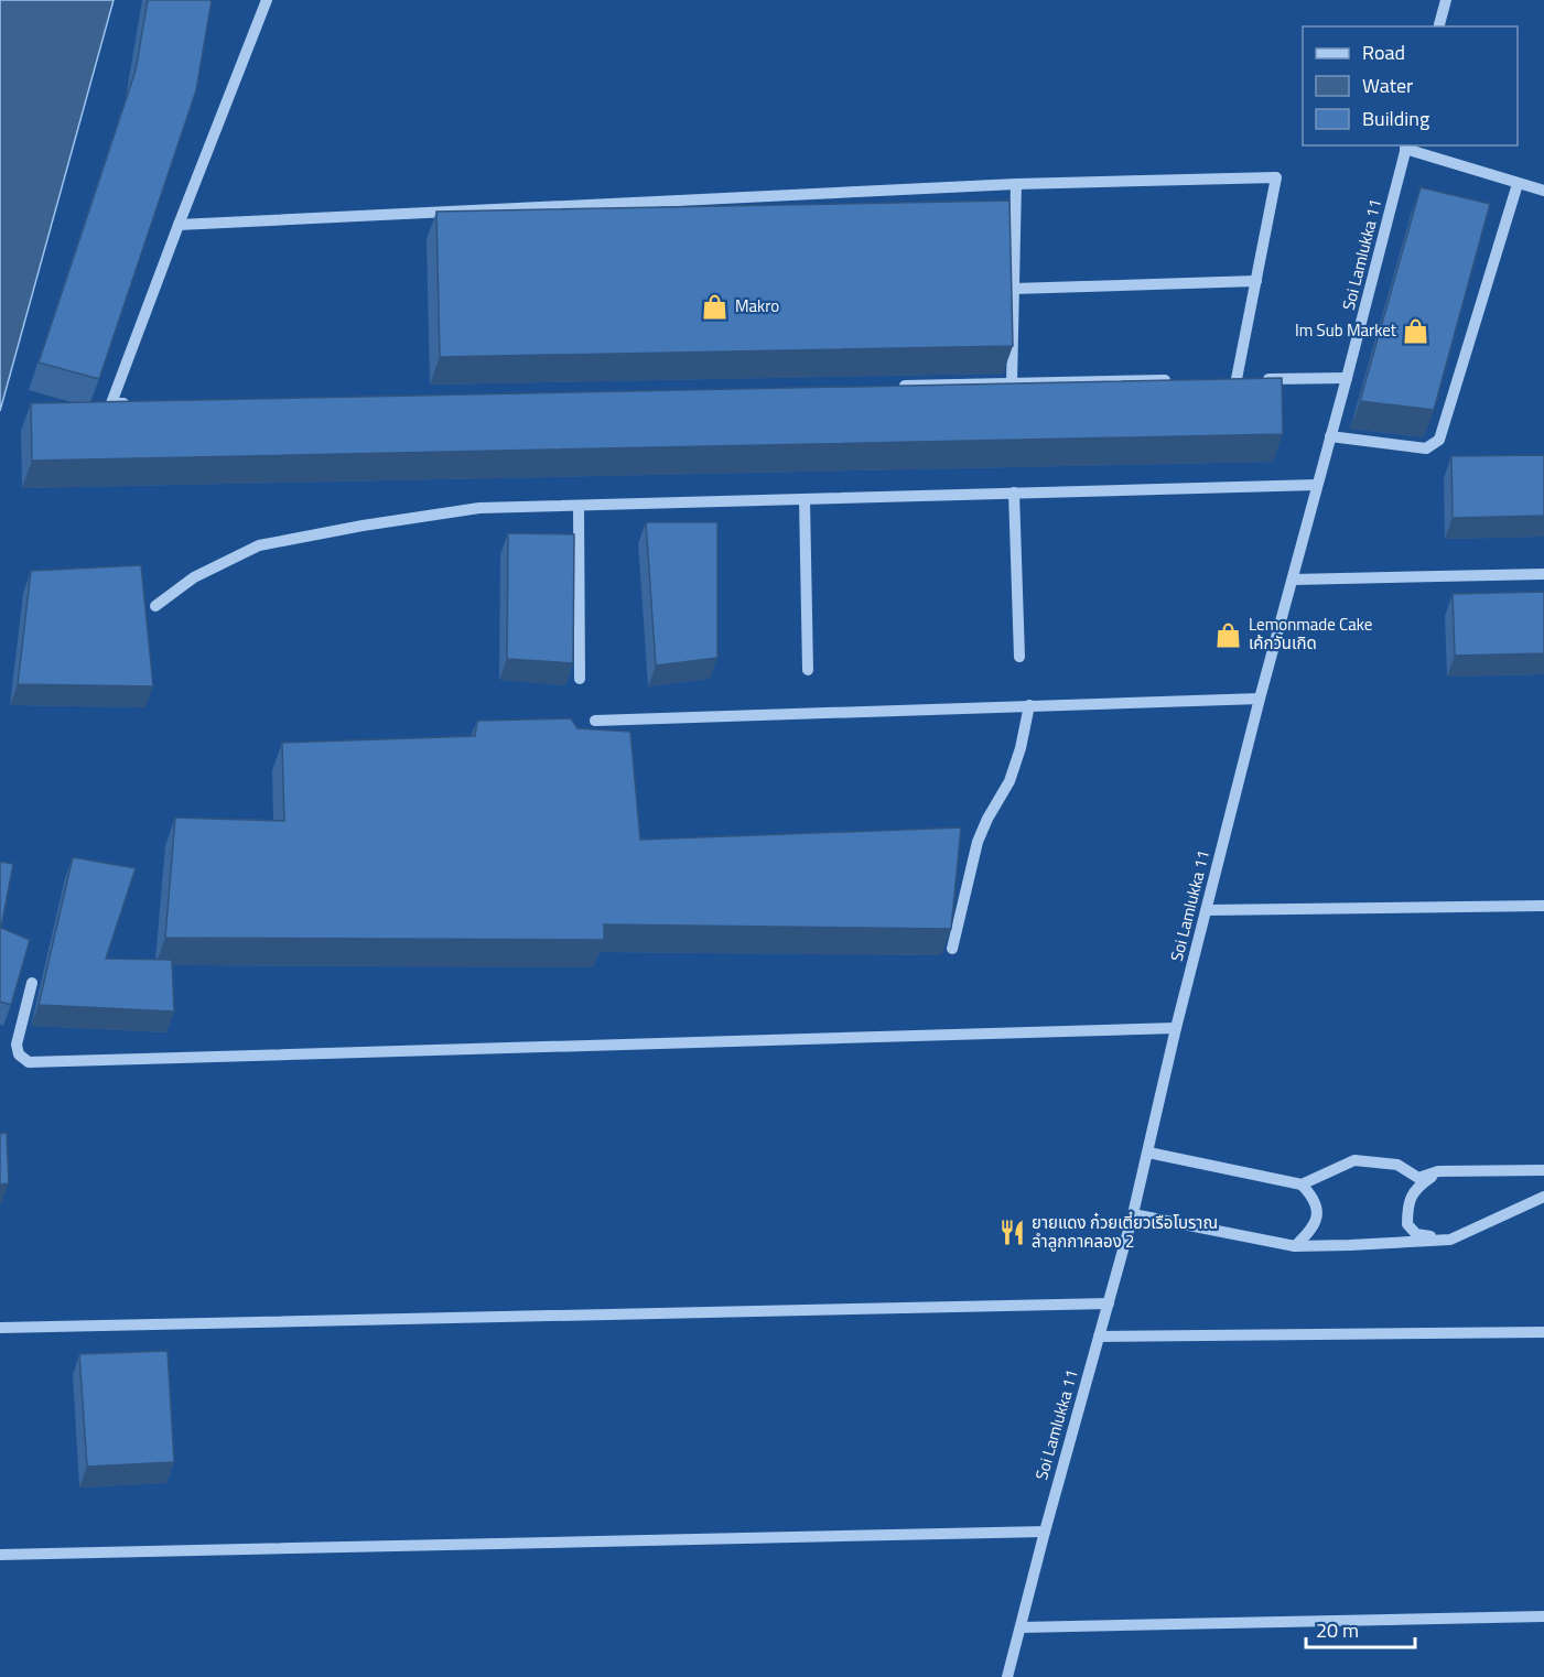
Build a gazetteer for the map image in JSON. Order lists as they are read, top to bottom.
{
  "streets": {
    "street": ["Soi Lamlukka 11"]
  },
  "places": {
    "shop": ["Makro", "Im Sub Market", "Lemonmade Cake เค้กวันเกิด"],
    "restaurant": ["ยายแดง ก๋วยเตี๋ยวเรือโบราณ ลำลูกกาคลอง 2"]
  },
  "legend": ["Road", "Water", "Building"],
  "scale_bar": "20 m"
}
